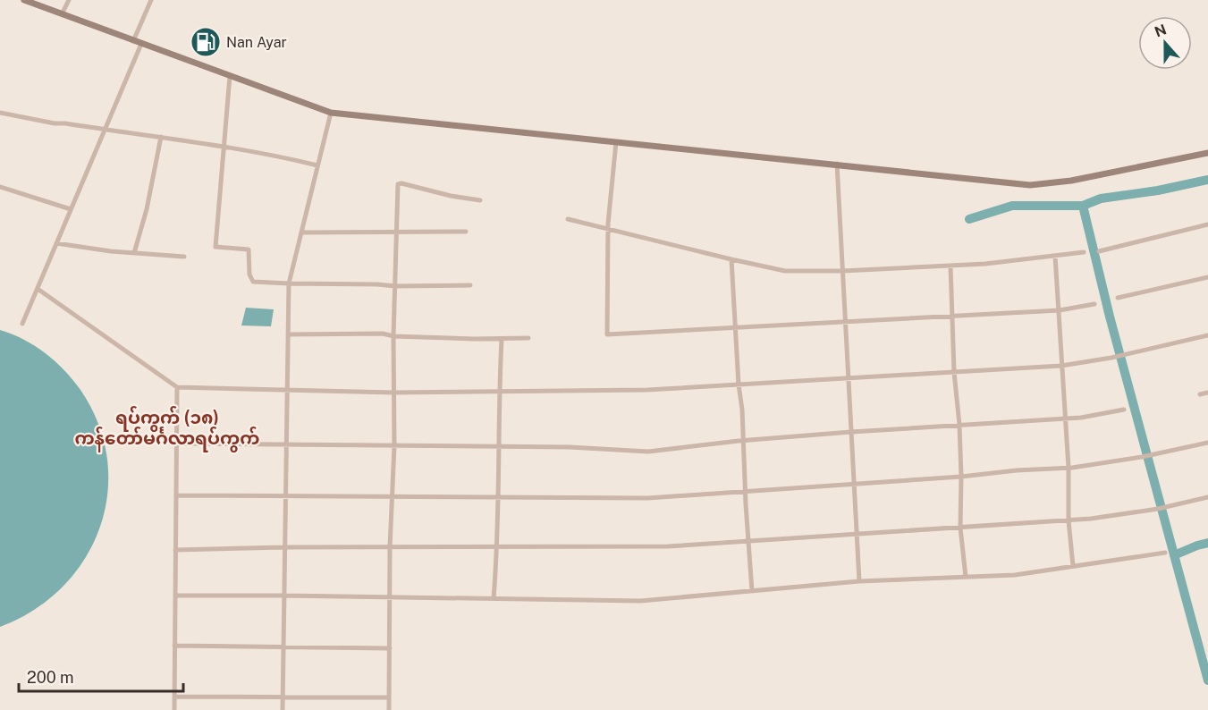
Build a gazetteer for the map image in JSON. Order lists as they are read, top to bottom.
{
  "districts": ["ရပ်ကွက် (၁၈) ကန်တော်မင်္ဂလာရပ်ကွက်"],
  "places": {
    "fuel station": ["Nan Ayar"]
  },
  "scale_bar": "200 m",
  "north": "top"
}
